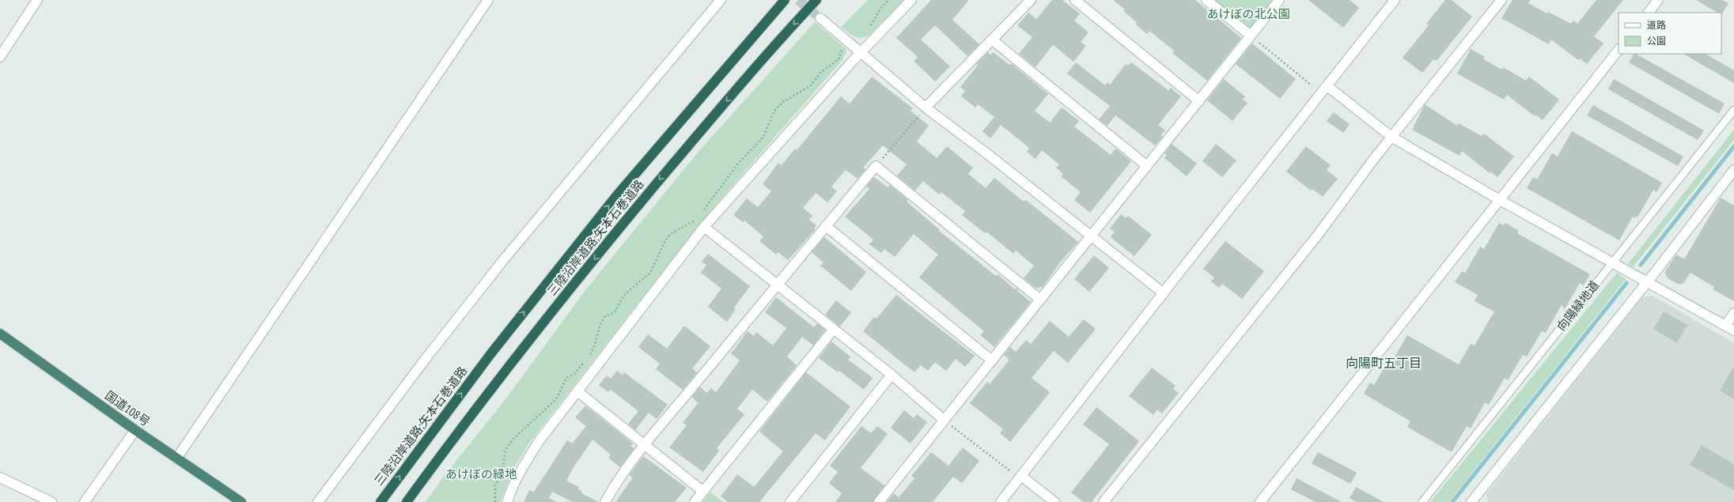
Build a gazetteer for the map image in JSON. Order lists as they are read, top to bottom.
{
  "streets": {
    "highway": ["三陸沿岸道路;矢本石巻道路", "国道108号"],
    "lane": ["向陽緑地道"]
  },
  "districts": ["向陽町五丁目"],
  "parks": ["あけぼの北公園", "あけぼの緑地"],
  "legend": ["道路", "公園"]
}
